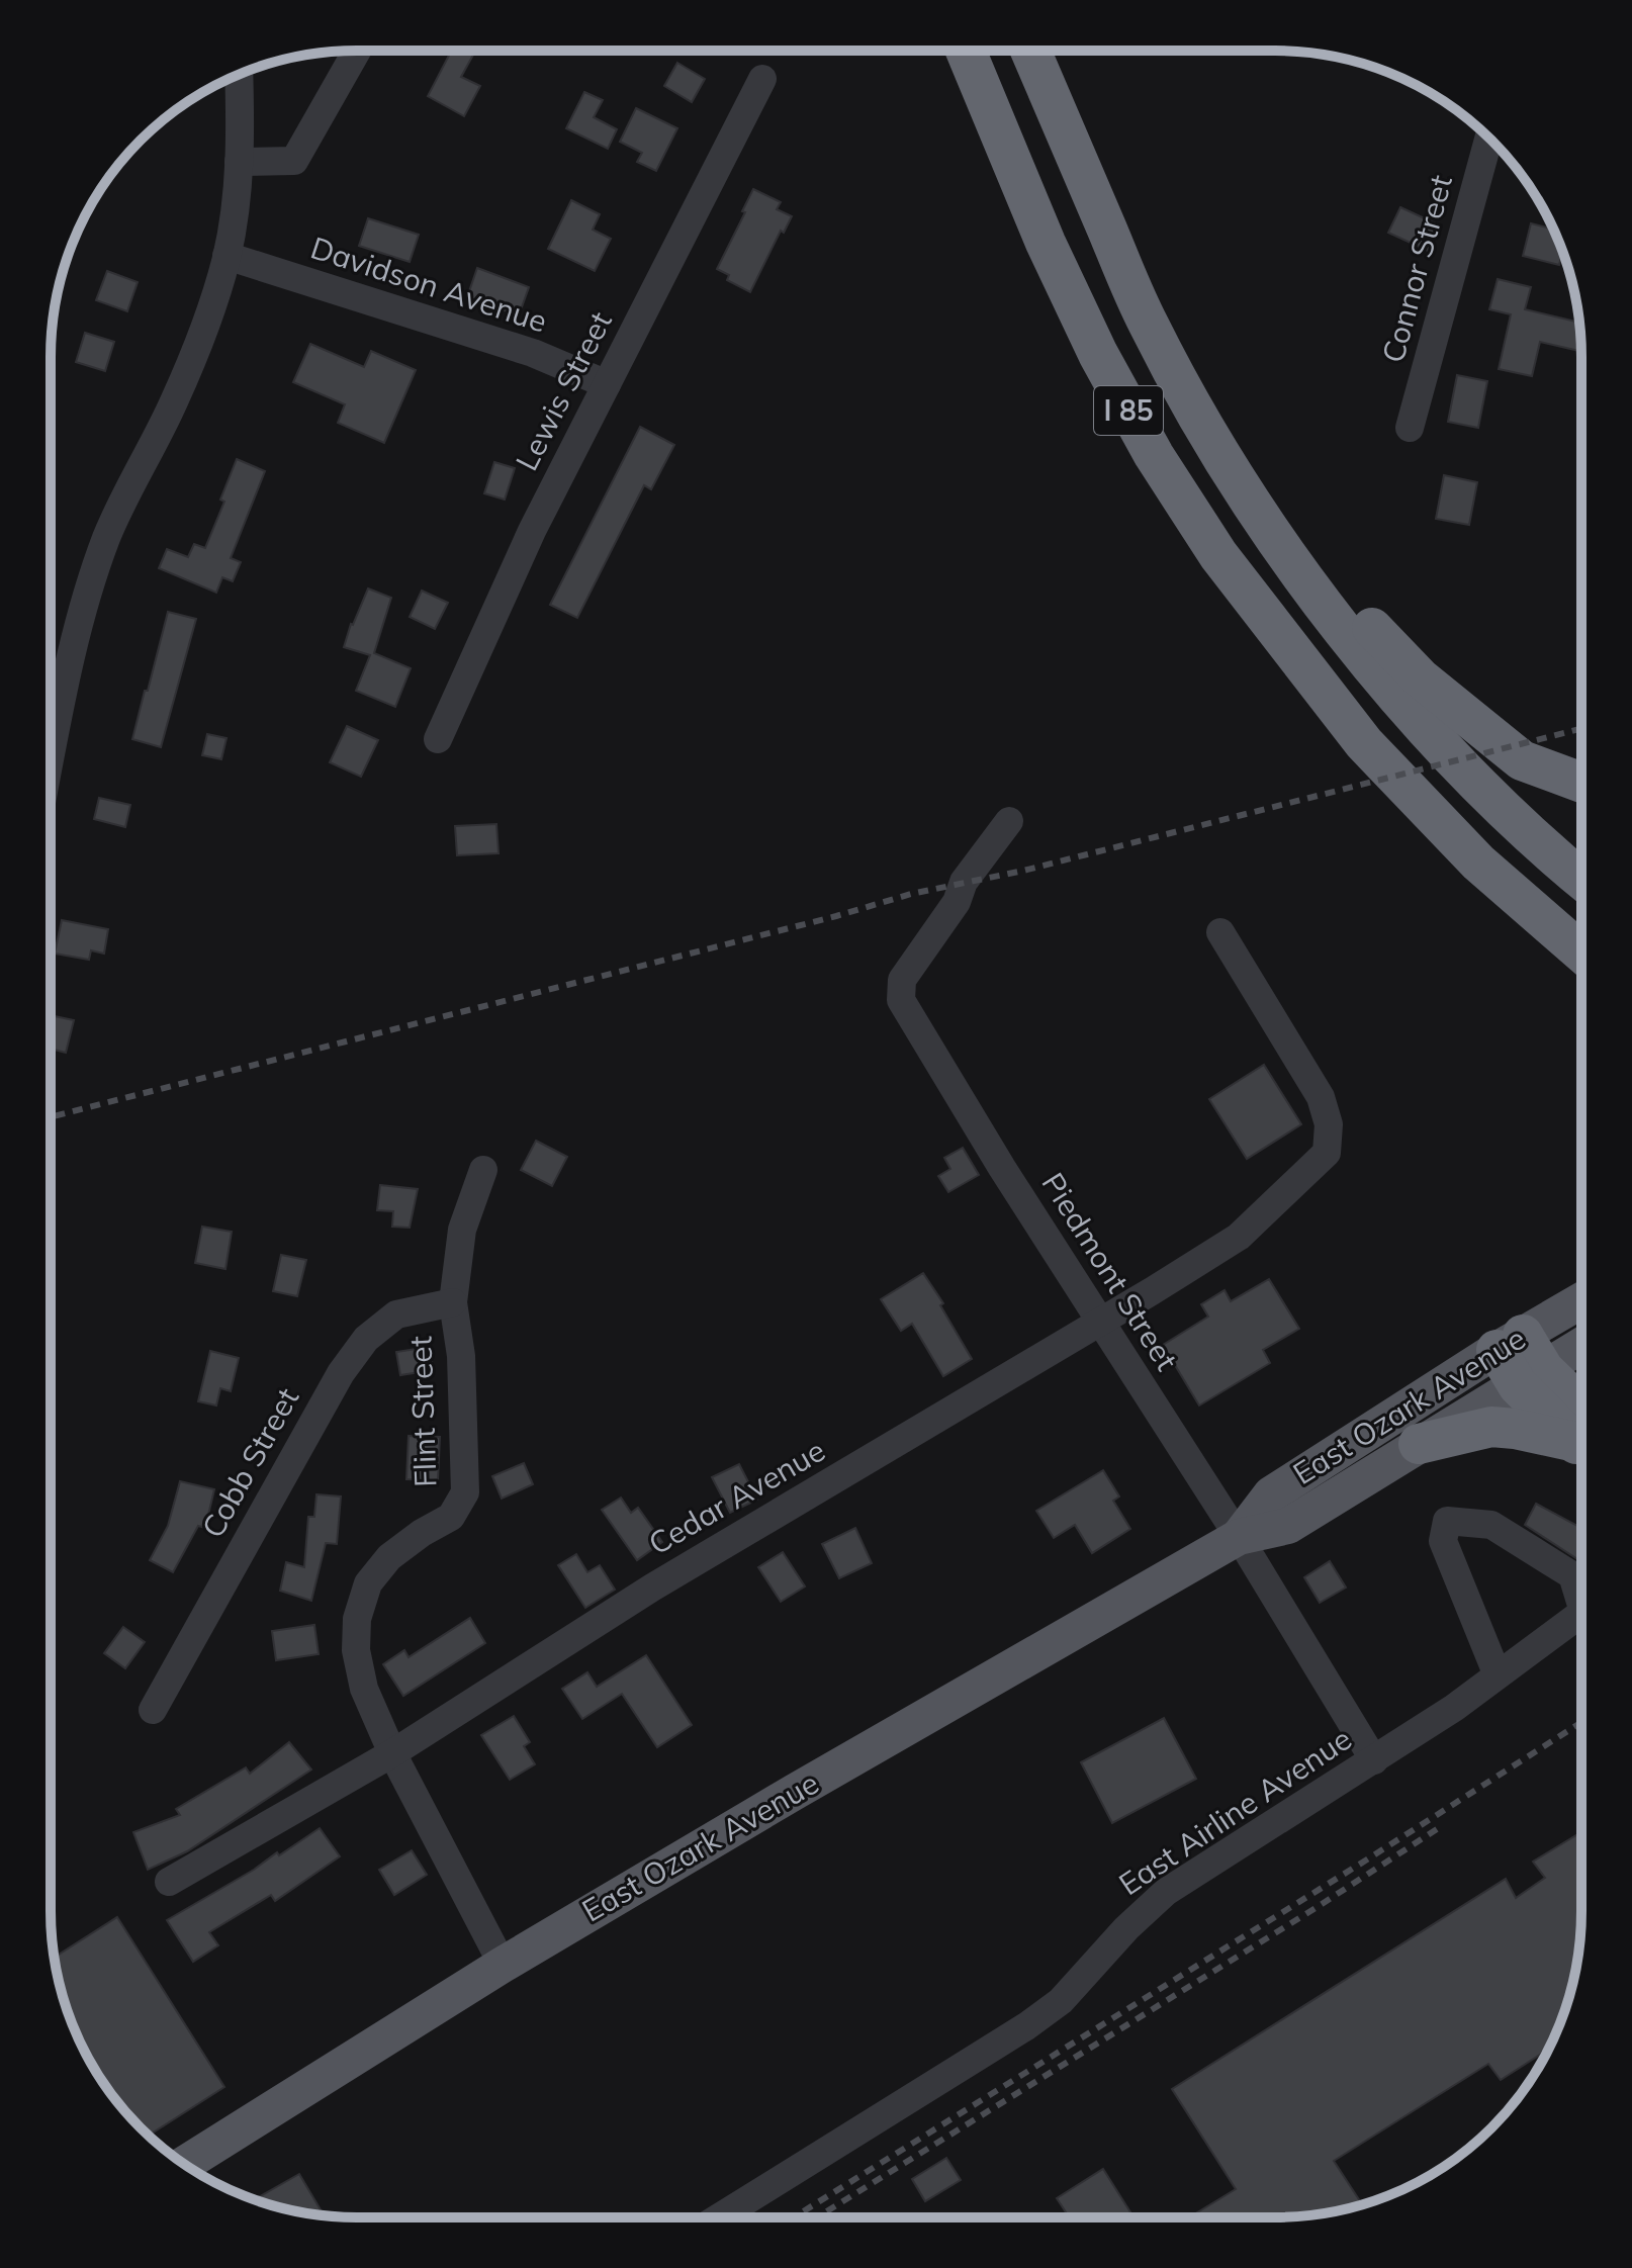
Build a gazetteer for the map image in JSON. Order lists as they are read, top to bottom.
{
  "streets": {
    "highway": ["I 85"],
    "main road": ["East Ozark Avenue"],
    "street": [
      "Connor Street",
      "Davidson Avenue",
      "Lewis Street",
      "Piedmont Street",
      "Flint Street",
      "Cobb Street",
      "Cedar Avenue",
      "East Airline Avenue"
    ]
  },
  "crossings": [
    ["Davidson Avenue", "Lewis Street"],
    ["Piedmont Street", "East Ozark Avenue"],
    ["Piedmont Street", "Cedar Avenue"],
    ["Piedmont Street", "East Airline Avenue"],
    ["East Ozark Avenue", "Flint Street"],
    ["Flint Street", "Cobb Street"],
    ["Flint Street", "Cedar Avenue"]
  ]
}
